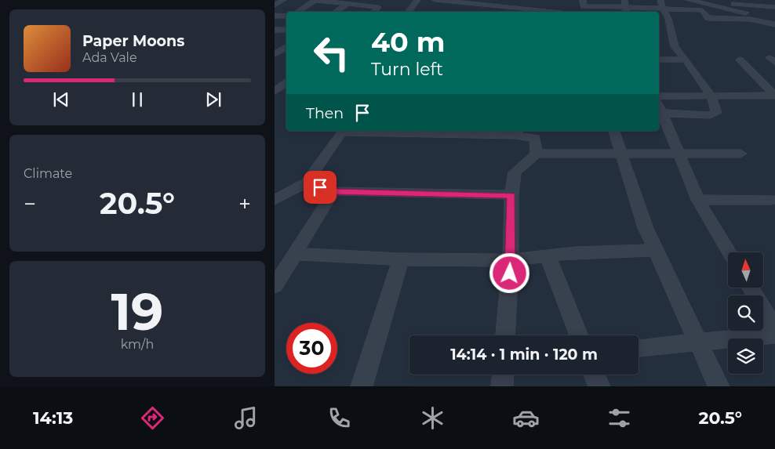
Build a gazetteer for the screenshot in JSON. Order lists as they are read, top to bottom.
{
  "north": "top",
  "page": {
    "turn": ["40 m", "Turn left"],
    "song": ["Paper Moons", "Ada Vale"],
    "then": "Then",
    "tile": [
      "Climate",
      ["19", "km/h"]
    ],
    "heat": ["−", "20.5°", "+"],
    "limit": "30",
    "trip": "14:14 · 1 min · 120 m",
    "tabs": ["14:13", "20.5°"]
  }
}
